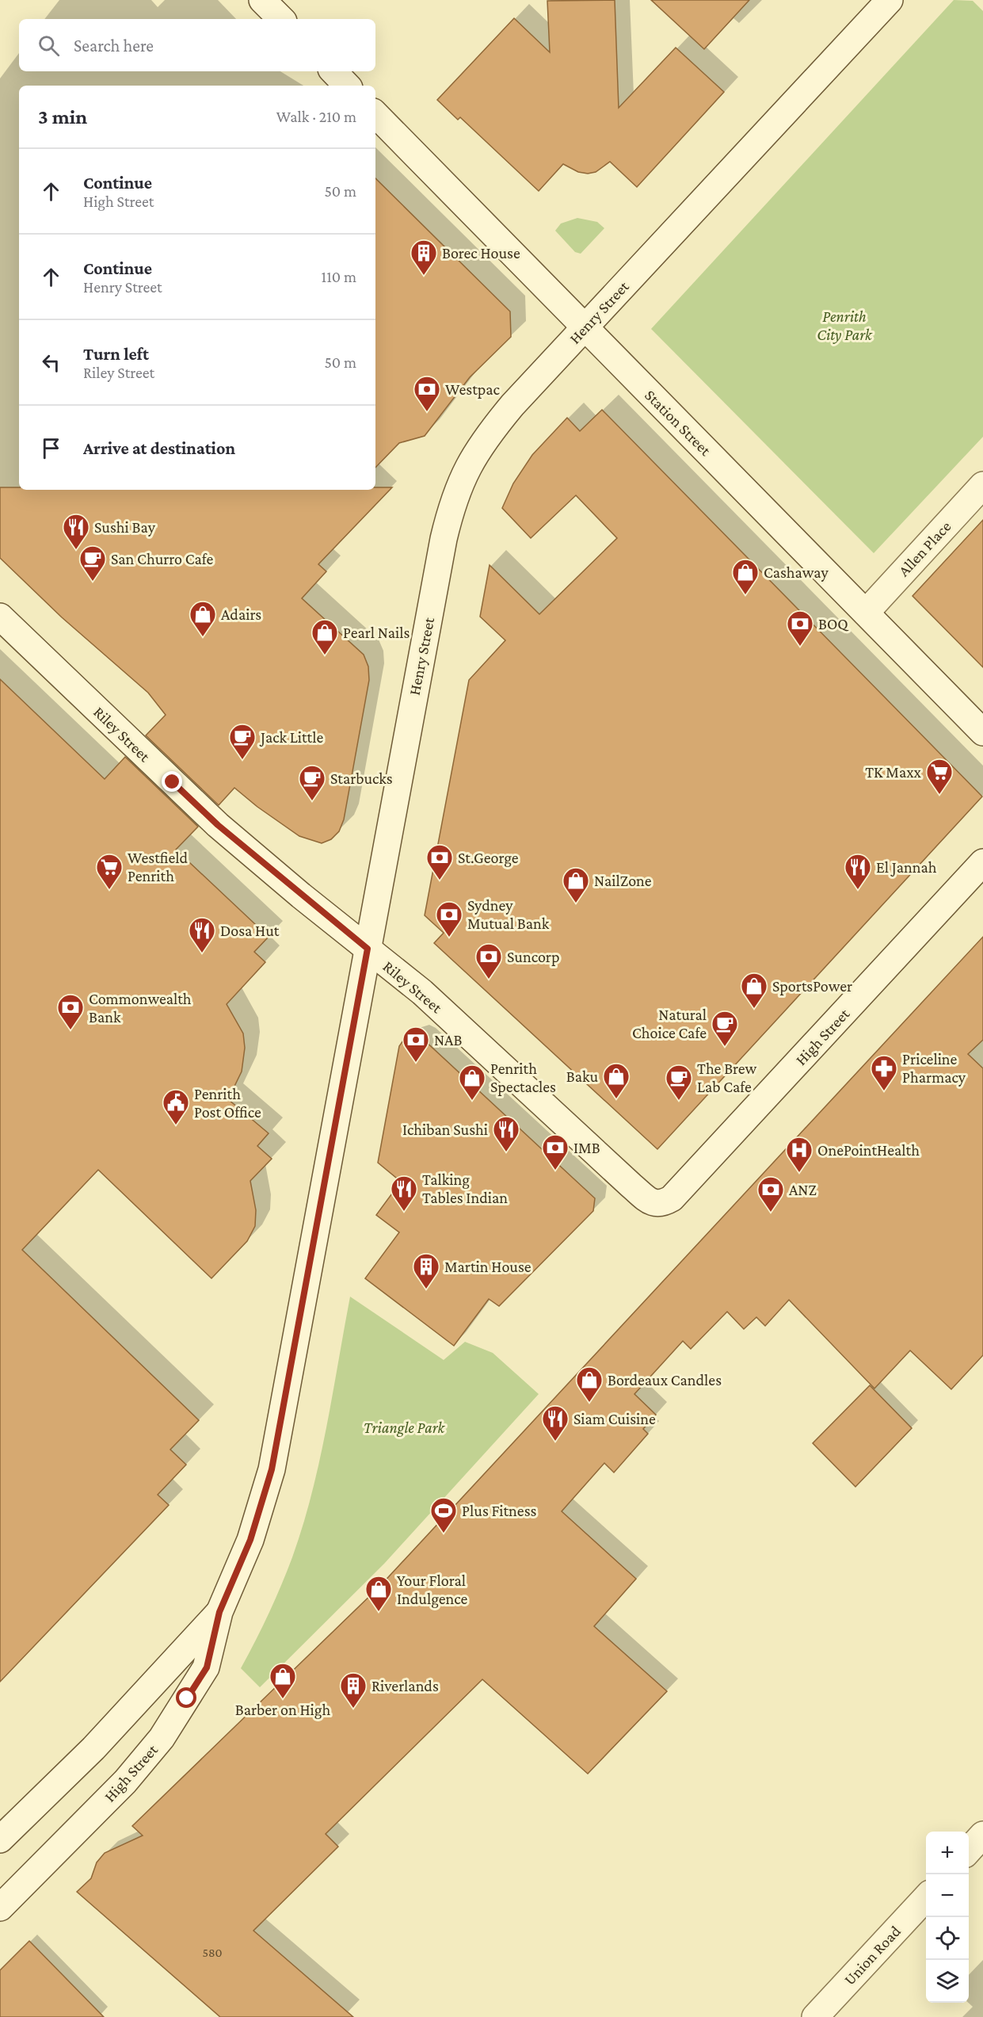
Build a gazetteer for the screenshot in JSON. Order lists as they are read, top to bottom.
{
  "streets": {
    "street": [
      "Henry Street",
      "Station Street",
      "Allen Place",
      "Riley Street",
      "High Street",
      "Union Road"
    ]
  },
  "crossings": [
    ["Henry Street", "Station Street"],
    ["Henry Street", "Riley Street"],
    ["Henry Street", "High Street"],
    ["Station Street", "Allen Place"],
    ["Riley Street", "High Street"]
  ],
  "parks": ["Penrith City Park", "Triangle Park"],
  "places": {
    "building": ["Borec House", "Martin House", "Riverlands"],
    "bank": [
      "Westpac",
      "BOQ",
      "St.George",
      "Sydney Mutual Bank",
      "Suncorp",
      "Commonwealth Bank",
      "NAB",
      "IMB",
      "ANZ"
    ],
    "restaurant": [
      "Sushi Bay",
      "El Jannah",
      "Dosa Hut",
      "Ichiban Sushi",
      "Talking Tables Indian",
      "Siam Cuisine"
    ],
    "cafe": [
      "San Churro Cafe",
      "Jack Little",
      "Starbucks",
      "Natural Choice Cafe",
      "The Brew Lab Cafe"
    ],
    "shop": [
      "Cashaway",
      "Adairs",
      "Pearl Nails",
      "NailZone",
      "SportsPower",
      "Baku",
      "Penrith Spectacles",
      "Bordeaux Candles",
      "Your Floral Indulgence",
      "Barber on High"
    ],
    "supermarket": ["TK Maxx", "Westfield Penrith"],
    "pharmacy": ["Priceline Pharmacy"],
    "public building": ["Penrith Post Office"],
    "hospital": ["OnePointHealth"],
    "sports": ["Plus Fitness"]
  },
  "house_numbers": ["580"],
  "page": {
    "search": "Search here",
    "heading": ["3 min", "Walk · 210 m"],
    "list": [
      ["Continue", "High Street", "50 m"],
      ["Continue", "Henry Street", "110 m"],
      ["Turn left", "Riley Street", "50 m"],
      "Arrive at destination"
    ],
    "map_buttons": ["+", "−"]
  }
}
